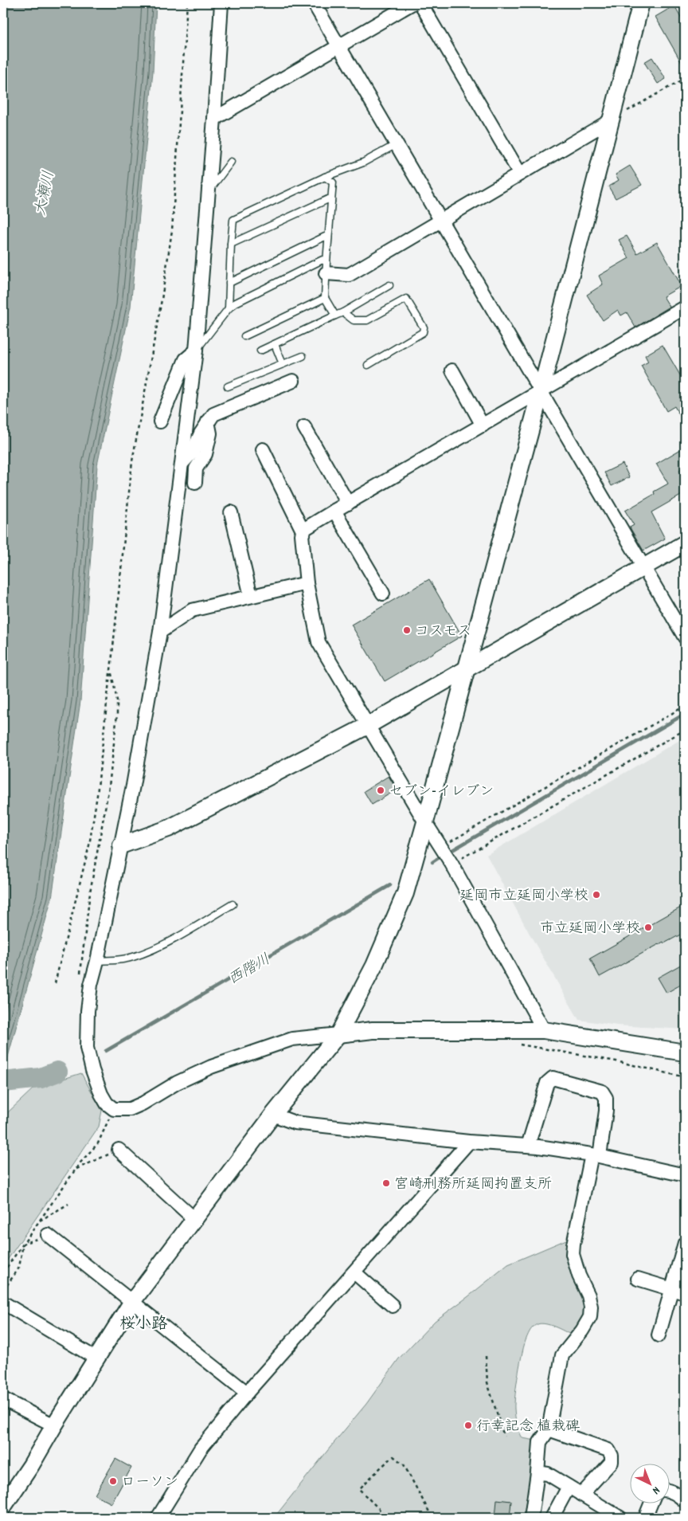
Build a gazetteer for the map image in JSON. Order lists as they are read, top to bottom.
{
  "districts": ["桜小路"],
  "water": ["大瀬川", "西階川"],
  "places": [
    "コスモス",
    "セブン-イレブン",
    "延岡市立延岡小学校",
    "市立延岡小学校",
    "宮崎刑務所延岡拘置支所",
    "行幸記念 植栽碑",
    "ローソン"
  ],
  "north": "bottom right"
}
